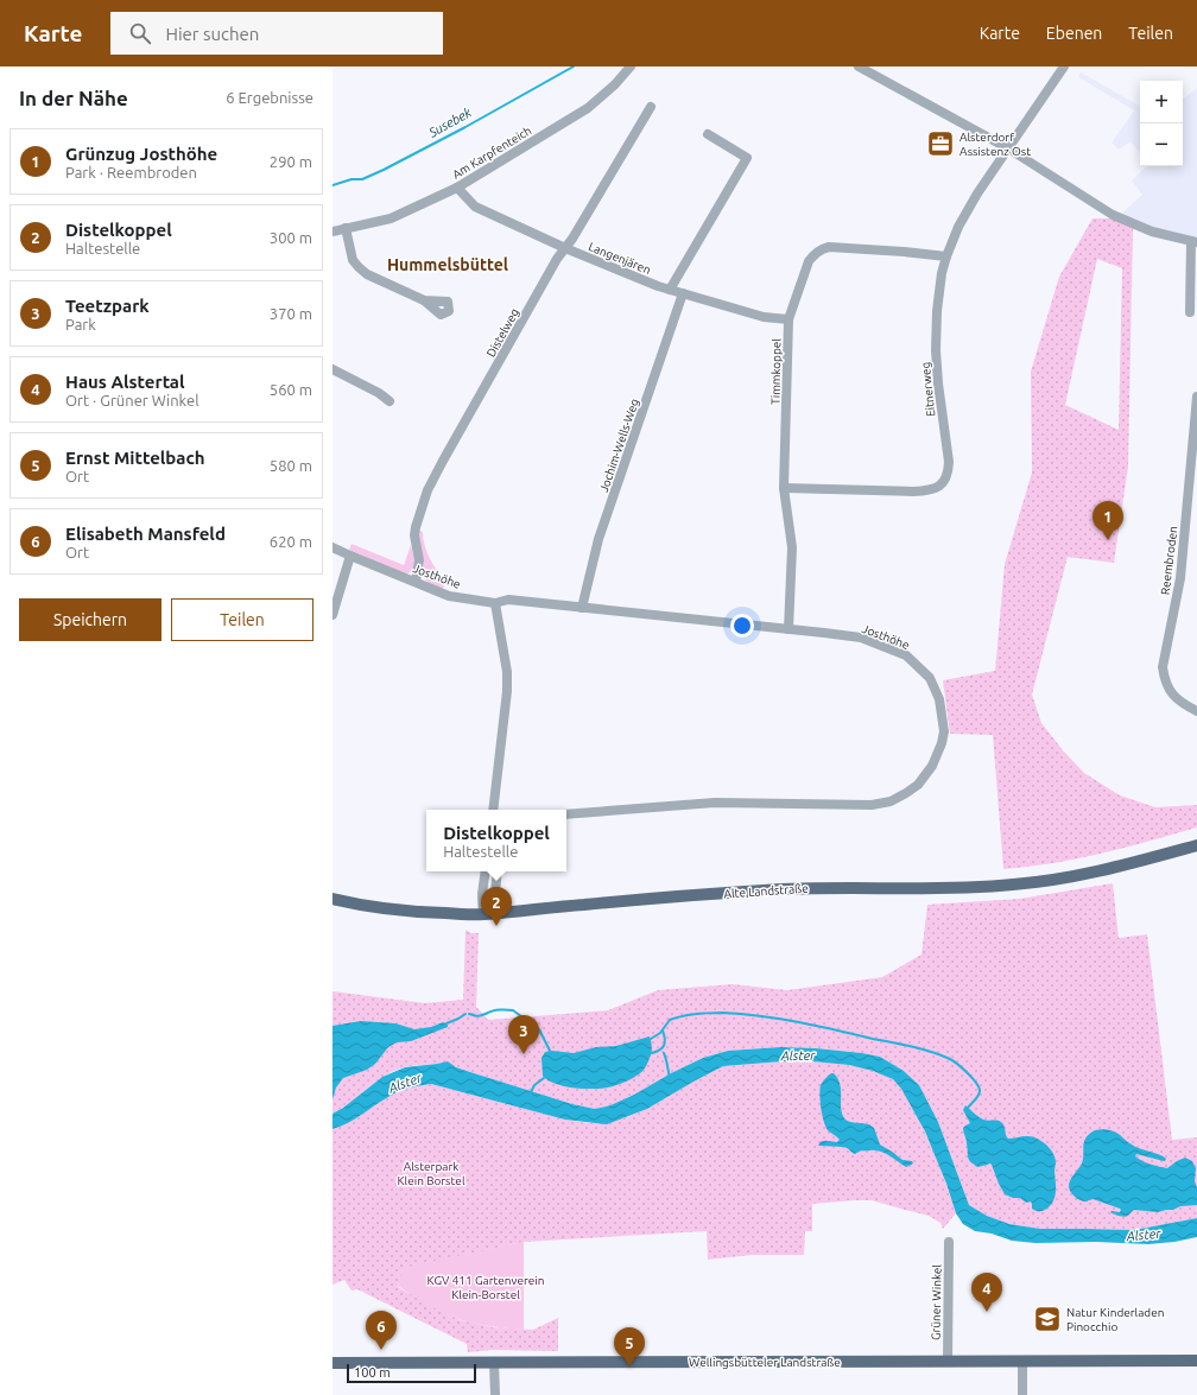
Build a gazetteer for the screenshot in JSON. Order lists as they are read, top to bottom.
{
  "streets": {
    "main road": ["Alte Landstraße", "Wellingsbütteler Landstraße"],
    "street": [
      "Am Karpfenteich",
      "Langenjären",
      "Distelweg",
      "Timmkoppel",
      "Eitnerweg",
      "Jochim-Wells-Weg",
      "Reembroden",
      "Josthöhe",
      "Grüner Winkel"
    ]
  },
  "crossings": [
    ["Am Karpfenteich", "Langenjären"],
    ["Langenjären", "Distelweg"],
    ["Langenjären", "Timmkoppel"],
    ["Langenjären", "Jochim-Wells-Weg"],
    ["Distelweg", "Josthöhe"],
    ["Timmkoppel", "Eitnerweg"],
    ["Timmkoppel", "Josthöhe"],
    ["Jochim-Wells-Weg", "Josthöhe"],
    ["Grüner Winkel", "Wellingsbütteler Landstraße"]
  ],
  "districts": ["Hummelsbüttel"],
  "water": ["Susebek", "Alster"],
  "parks": ["Alsterpark Klein Borstel", "KGV 411 Gartenverein Klein-Borstel"],
  "places": {
    "office": ["Alsterdorf Assistenz Ost"],
    "school or university": ["Natur Kinderladen Pinocchio"]
  },
  "scale_bar": "100 m",
  "page": {
    "header": "Karte",
    "search": "Hier suchen",
    "nav": ["Karte", "Ebenen", "Teilen"],
    "heading": ["In der Nähe", "6 Ergebnisse"],
    "map_buttons": ["+", "−"],
    "list": [
      {
        "mark": "1",
        "name": "Grünzug Josthöhe",
        "note": "Park · Reembroden",
        "value": "290 m"
      },
      {
        "mark": "2",
        "name": "Distelkoppel",
        "note": "Haltestelle",
        "value": "300 m"
      },
      {
        "mark": "3",
        "name": "Teetzpark",
        "note": "Park",
        "value": "370 m"
      },
      {
        "mark": "4",
        "name": "Haus Alstertal",
        "note": "Ort · Grüner Winkel",
        "value": "560 m"
      },
      {
        "mark": "5",
        "name": "Ernst Mittelbach",
        "note": "Ort",
        "value": "580 m"
      },
      {
        "mark": "6",
        "name": "Elisabeth Mansfeld",
        "note": "Ort",
        "value": "620 m"
      }
    ],
    "pins": [
      "1",
      "2",
      "3",
      "4",
      "6",
      "5"
    ],
    "buttons": ["Speichern", "Teilen"],
    "popup": ["Distelkoppel", "Haltestelle"],
    "scale": "100 m"
  }
}
